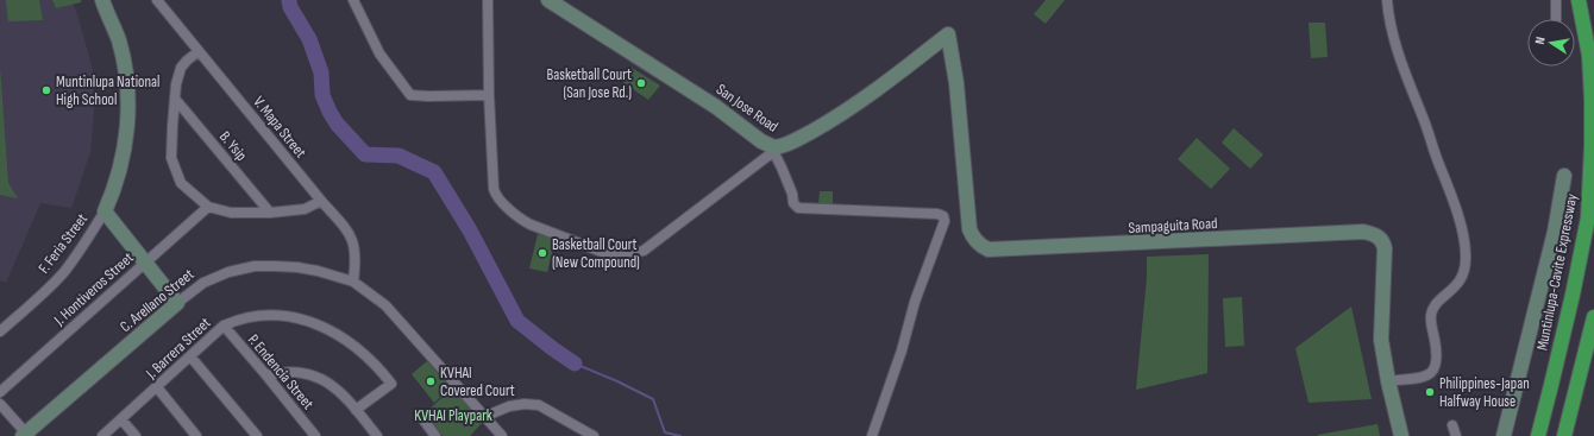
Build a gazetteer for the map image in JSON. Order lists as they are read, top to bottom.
{
  "streets": {
    "highway": ["Muntinlupa-Cavite Expressway"],
    "street": [
      "San Jose Road",
      "V. Mapa Street",
      "B. Ysip",
      "Sampaguita Road",
      "F. Feria Street",
      "J. Hontiveros Street",
      "C. Arellano Street",
      "J. Barrera Street",
      "P. Endencia Street"
    ]
  },
  "crossings": [
    ["San Jose Road", "Sampaguita Road"],
    ["V. Mapa Street", "C. Arellano Street"],
    ["J. Barrera Street", "P. Endencia Street"]
  ],
  "parks": ["KVHAI Playpark"],
  "places": [
    "Basketball Court (San Jose Rd.)",
    "Muntinlupa National High School",
    "Basketball Court (New Compound)",
    "KVHAI Covered Court",
    "Philippines-Japan Halfway House"
  ],
  "north": "left"
}
